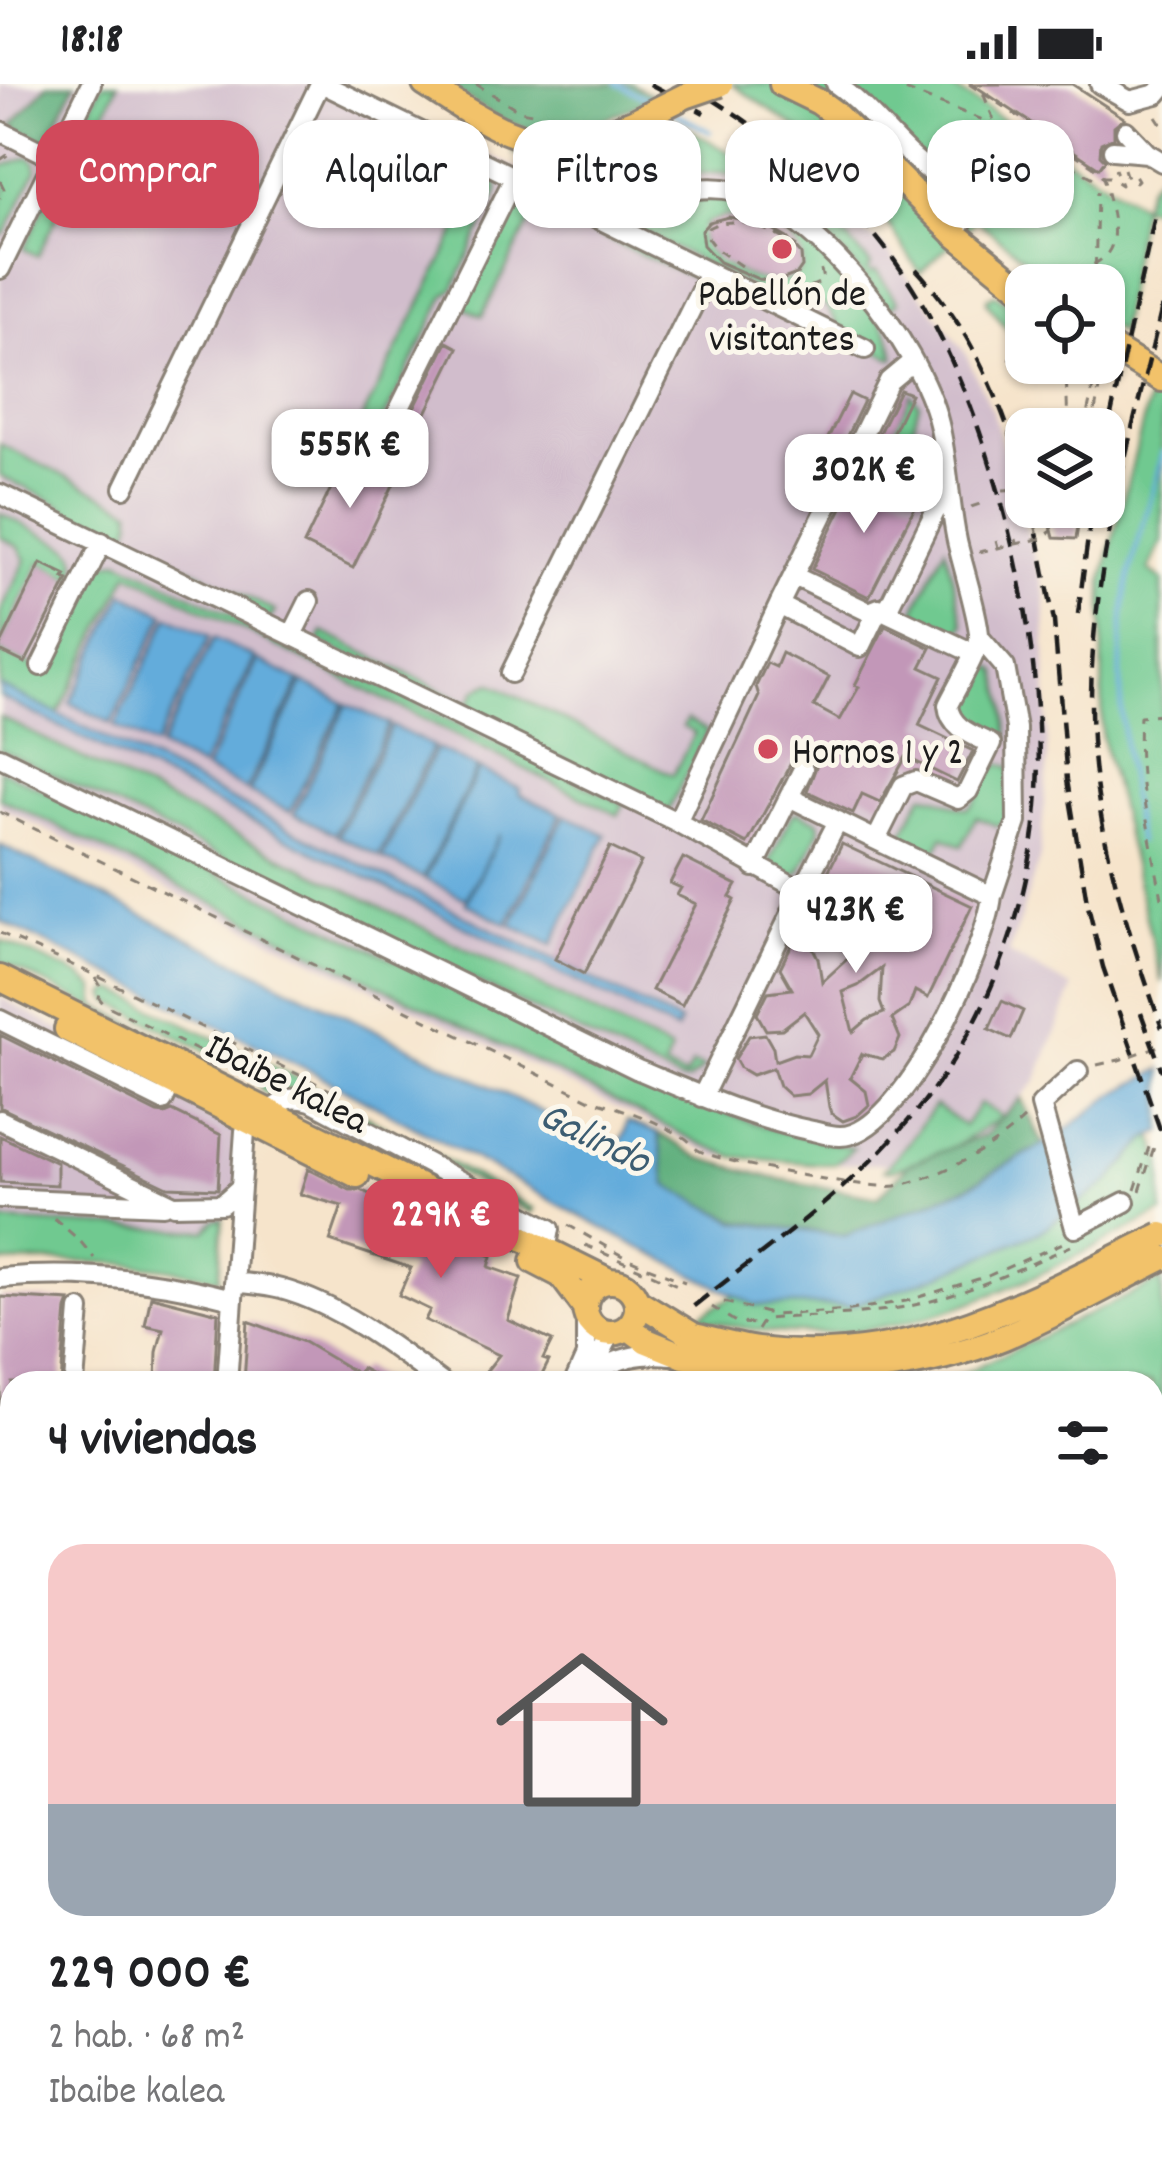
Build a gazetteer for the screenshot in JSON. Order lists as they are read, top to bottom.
{
  "streets": {
    "main road": ["Ibaibe kalea"]
  },
  "water": ["Galindo"],
  "places": ["Pabellón de visitantes", "Hornos 1 y 2"],
  "page": {
    "status": "18:18",
    "chip": [
      "Comprar",
      "Alquilar",
      "Filtros",
      "Nuevo",
      "Piso"
    ],
    "price": [
      "555K €",
      "302K €",
      "423K €",
      "229K €"
    ],
    "heading": "4 viviendas",
    "list": [
      {
        "name": "229 000 €",
        "note": "2 hab. · 68 m² · Ibaibe kalea"
      }
    ]
  }
}
